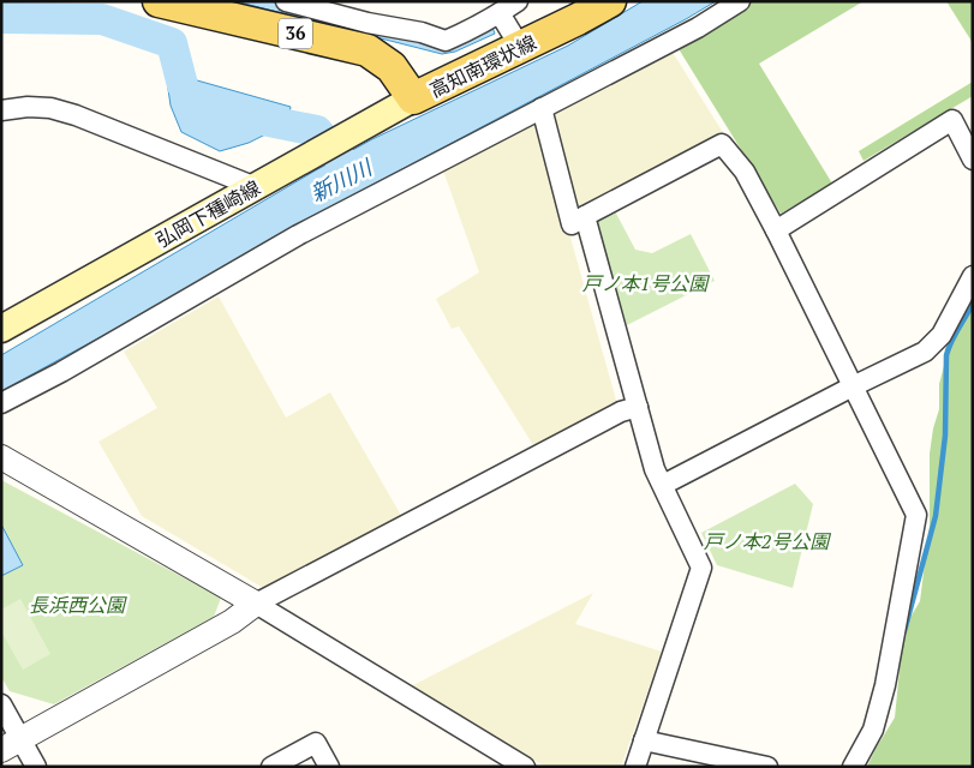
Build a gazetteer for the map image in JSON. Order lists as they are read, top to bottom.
{
  "streets": {
    "main road": ["36", "高知南環状線", "弘岡下種崎線"]
  },
  "crossings": [
    ["高知南環状線", "弘岡下種崎線"]
  ],
  "water": ["新川川"],
  "parks": ["戸ノ本1号公園", "戸ノ本2号公園", "長浜西公園"]
}
